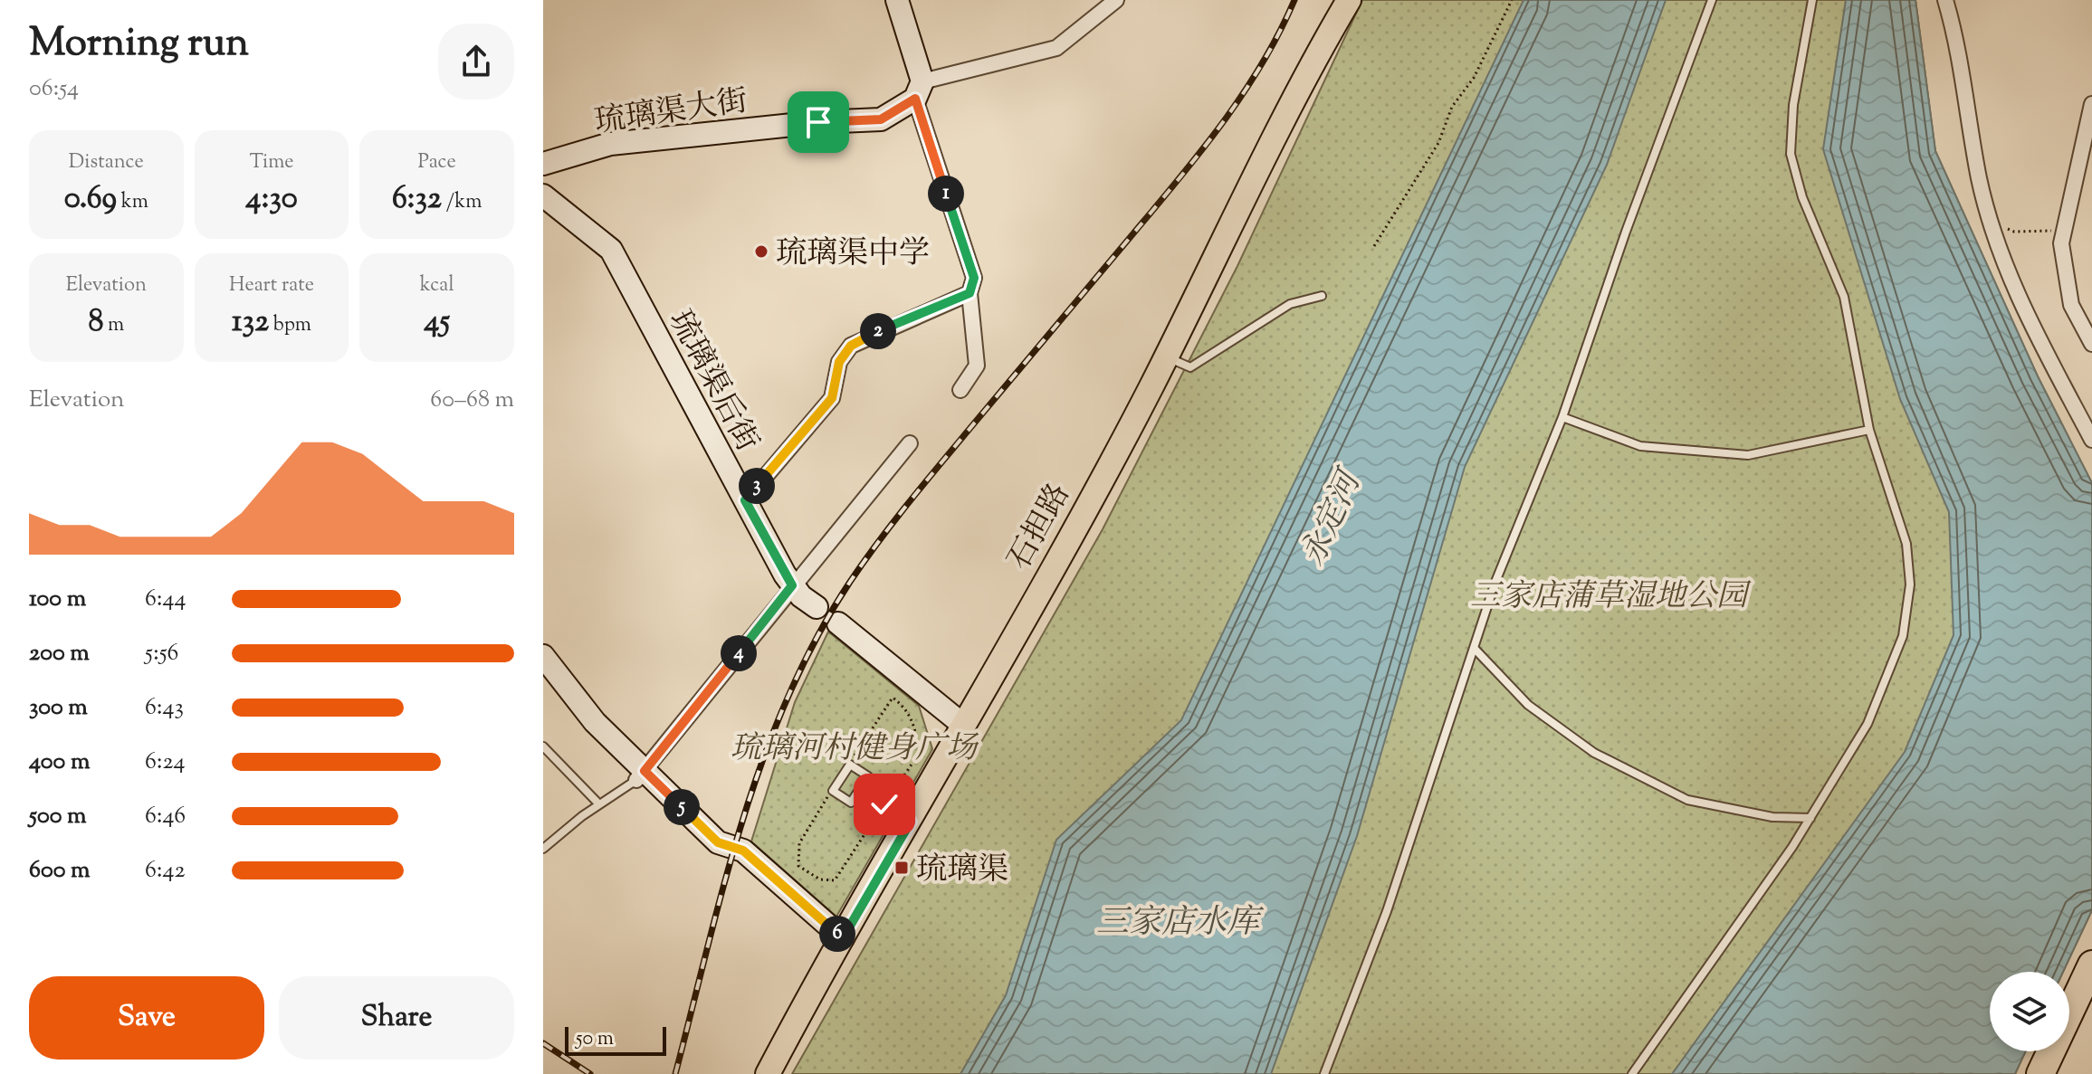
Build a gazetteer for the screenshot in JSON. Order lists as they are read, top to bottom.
{
  "streets": {
    "main road": ["石担路"],
    "street": ["琉璃渠大街", "琉璃渠后街"]
  },
  "water": ["永定河", "三家店水库"],
  "parks": ["三家店蒲草湿地公园", "琉璃河村健身广场"],
  "places": {
    "other": ["琉璃渠中学"],
    "transit": ["琉璃渠"]
  },
  "scale_bar": "50 m",
  "page": {
    "heading": ["Morning run", "06:54"],
    "stats": [
      ["Distance", "0.69 km"],
      ["Time", "4:30"],
      ["Pace", "6:32 /km"],
      ["Elevation", "8 m"],
      ["Heart rate", "132 bpm"],
      ["kcal", "45"]
    ],
    "pins": [
      "1",
      "2",
      "3",
      "4",
      "5",
      "6"
    ],
    "chart": ["Elevation", "60–68 m"],
    "list": [
      {
        "name": "100 m",
        "note": "6:44"
      },
      {
        "name": "200 m",
        "note": "5:56"
      },
      {
        "name": "300 m",
        "note": "6:43"
      },
      {
        "name": "400 m",
        "note": "6:24"
      },
      {
        "name": "500 m",
        "note": "6:46"
      },
      {
        "name": "600 m",
        "note": "6:42"
      }
    ],
    "buttons": ["Save", "Share"],
    "scale": "50 m"
  }
}
